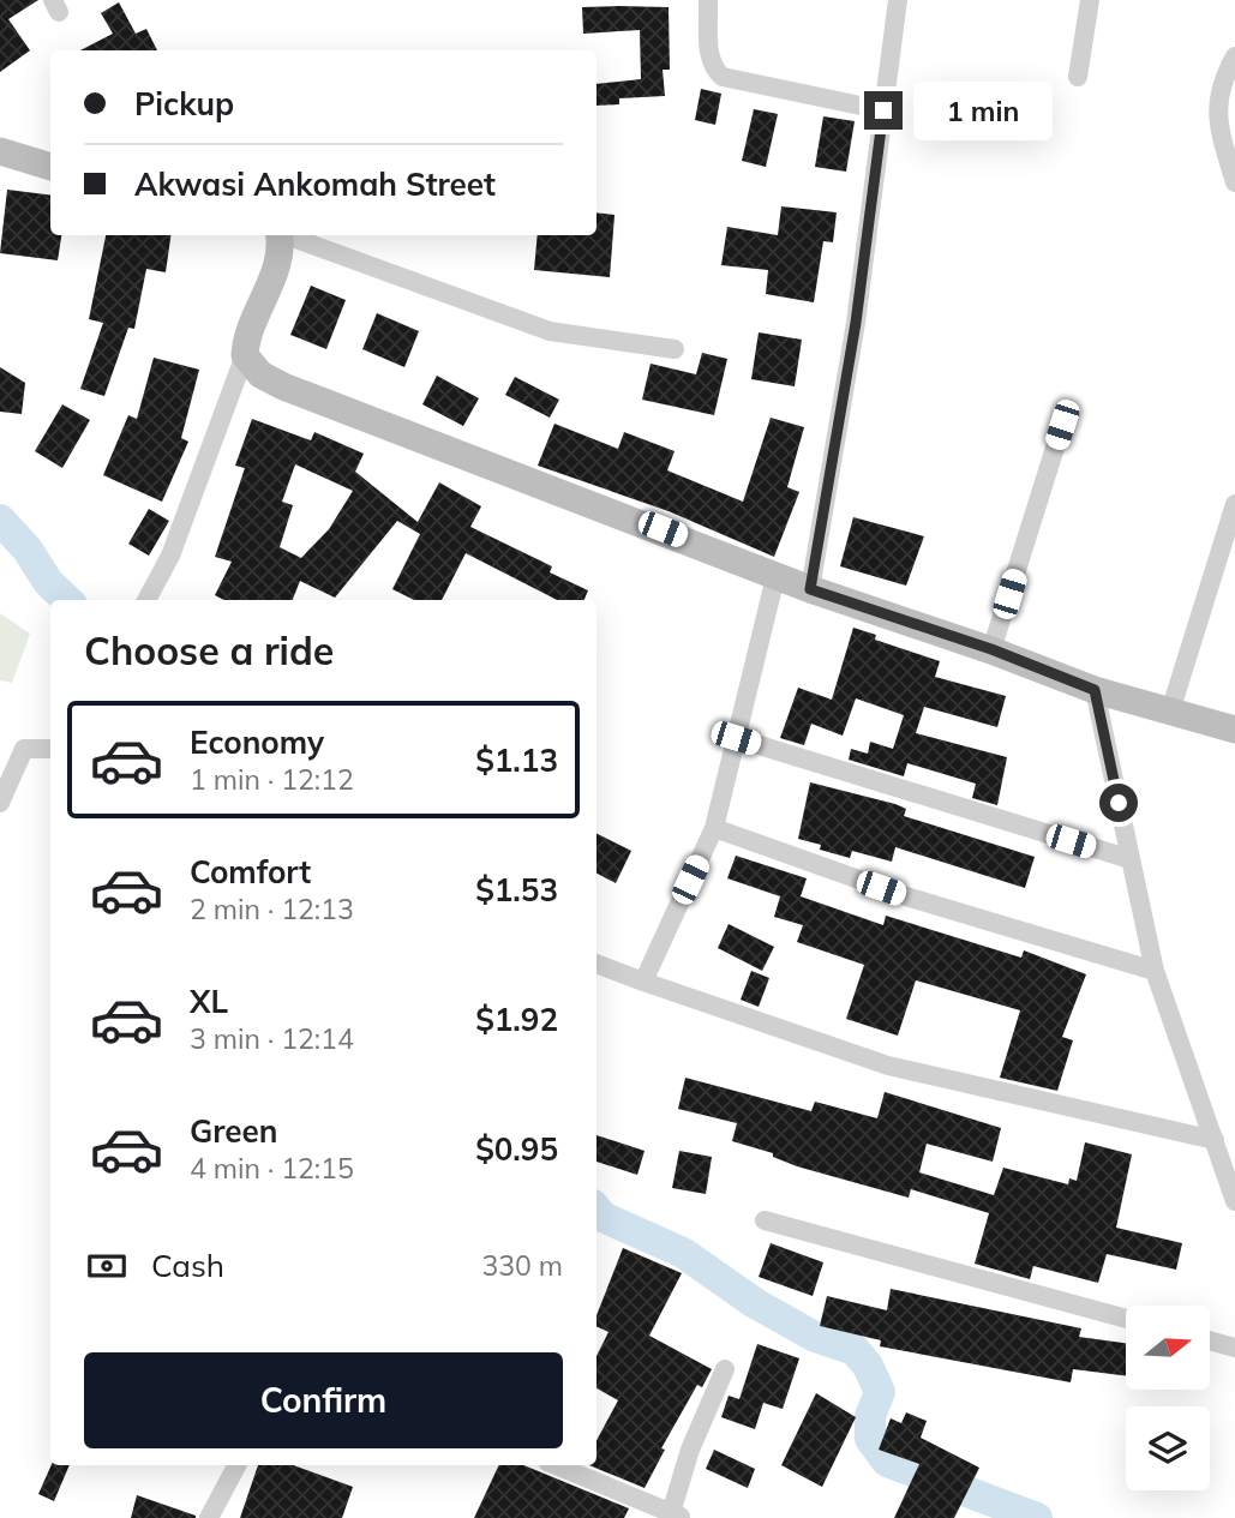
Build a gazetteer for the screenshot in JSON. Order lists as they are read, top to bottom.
{
  "north": "right",
  "page": {
    "banner": ["Pickup", "Akwasi Ankomah Street"],
    "bubble": "1 min",
    "heading": "Choose a ride",
    "list": [
      {
        "name": "Economy",
        "note": "1 min · 12:12",
        "value": "$1.13"
      },
      {
        "name": "Comfort",
        "note": "2 min · 12:13",
        "value": "$1.53"
      },
      {
        "name": "XL",
        "note": "3 min · 12:14",
        "value": "$1.92"
      },
      {
        "name": "Green",
        "note": "4 min · 12:15",
        "value": "$0.95"
      }
    ],
    "pay": ["Cash", "330 m"],
    "buttons": "Confirm"
  }
}
